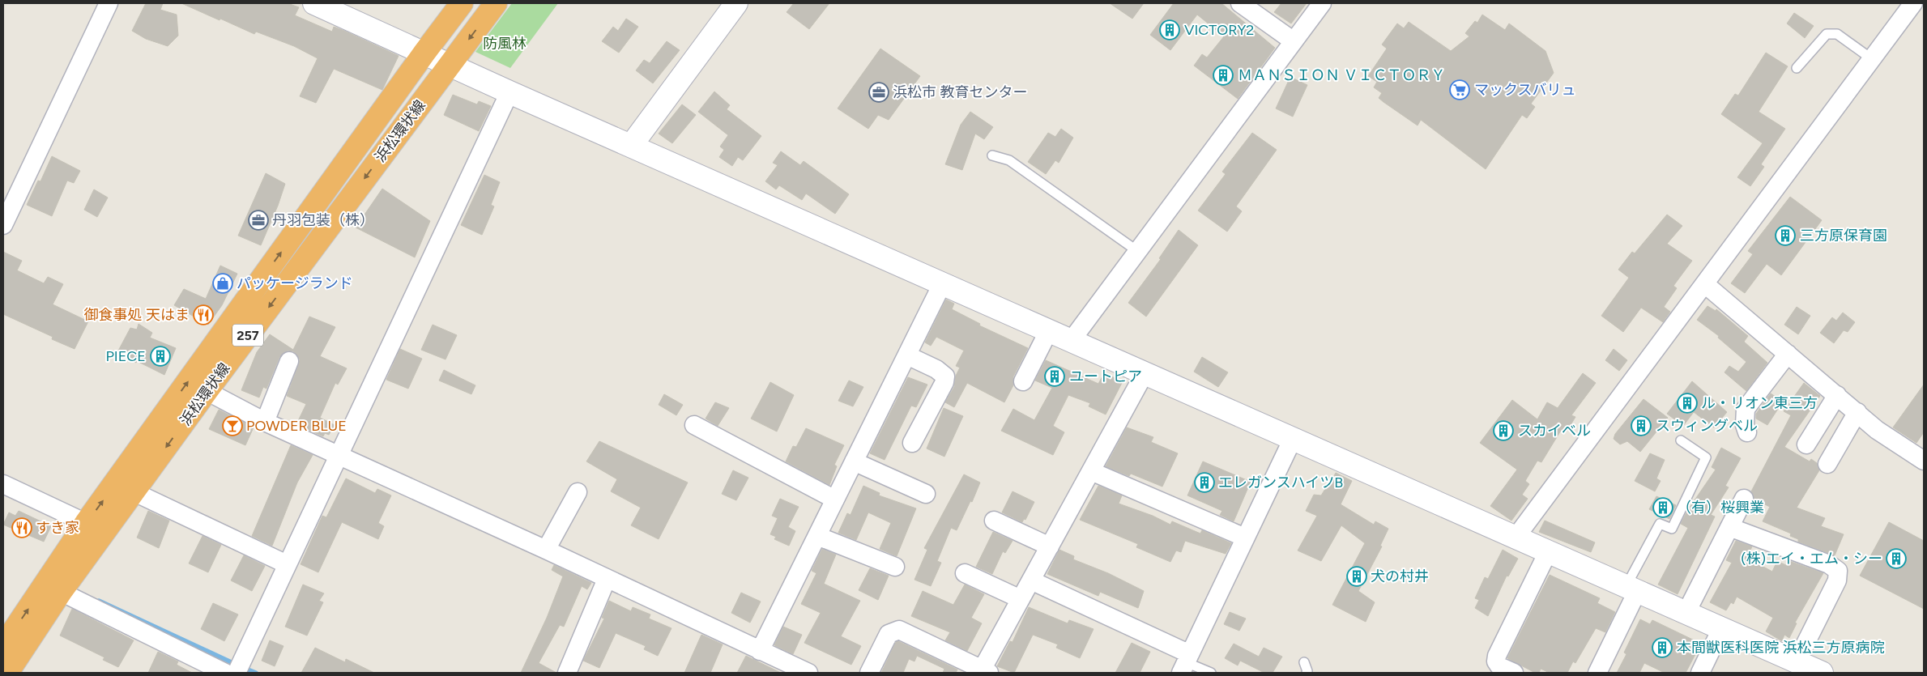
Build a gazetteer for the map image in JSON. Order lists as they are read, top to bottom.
{
  "streets": {
    "highway": ["浜松環状線", "257"]
  },
  "parks": ["防風林"],
  "places": {
    "building": [
      "VICTORY2",
      "ＭＡＮＳＩＯＮ ＶＩＣＴＯＲＹ",
      "三方原保育園",
      "PIECE",
      "ユートピア",
      "ル・リオン東三方",
      "スウィングベル",
      "スカイベル",
      "エレガンスハイツB",
      "（有）桜興業",
      "(株)エイ・エム・シー",
      "犬の村井",
      "本間獣医科医院 浜松三方原病院"
    ],
    "supermarket": ["マックスバリュ"],
    "office": ["浜松市 教育センター", "丹羽包装（株）"],
    "shop": ["パッケージランド"],
    "restaurant": ["御食事処 天はま", "すき家"],
    "bar": ["POWDER BLUE"]
  }
}
